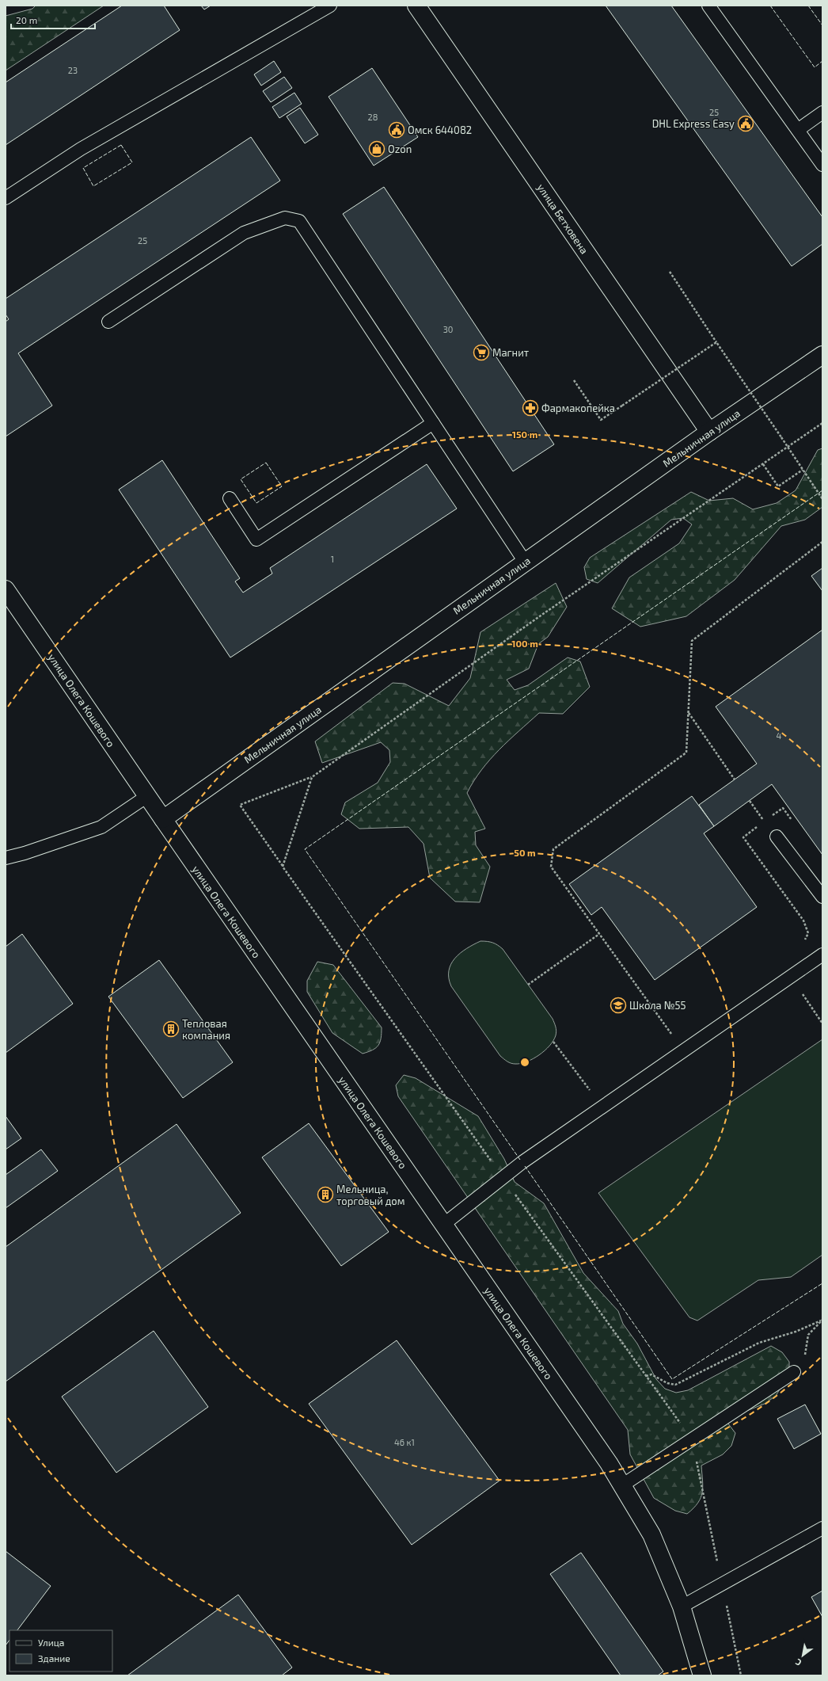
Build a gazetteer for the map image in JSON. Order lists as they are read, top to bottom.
{
  "streets": {
    "main road": ["улица Бетховена", "Мельничная улица", "улица Олега Кошевого"]
  },
  "crossings": [
    ["улица Бетховена", "Мельничная улица"],
    ["Мельничная улица", "улица Олега Кошевого"]
  ],
  "places": {
    "public building": ["DHL Express Easy", "Омск 644082"],
    "shop": ["Ozon"],
    "supermarket": ["Магнит"],
    "pharmacy": ["Фармакопейка"],
    "school or university": ["Школа №55"],
    "building": ["Тепловая компания", "Мельница, торговый дом"]
  },
  "house_numbers": [
    "23",
    "25",
    "28",
    "25",
    "30",
    "1",
    "4",
    "46 к1"
  ],
  "legend": ["Улица", "Здание"],
  "scale_bar": "20 m",
  "north": "bottom left",
  "rings": ["150 m", "100 m", "50 m"]
}
